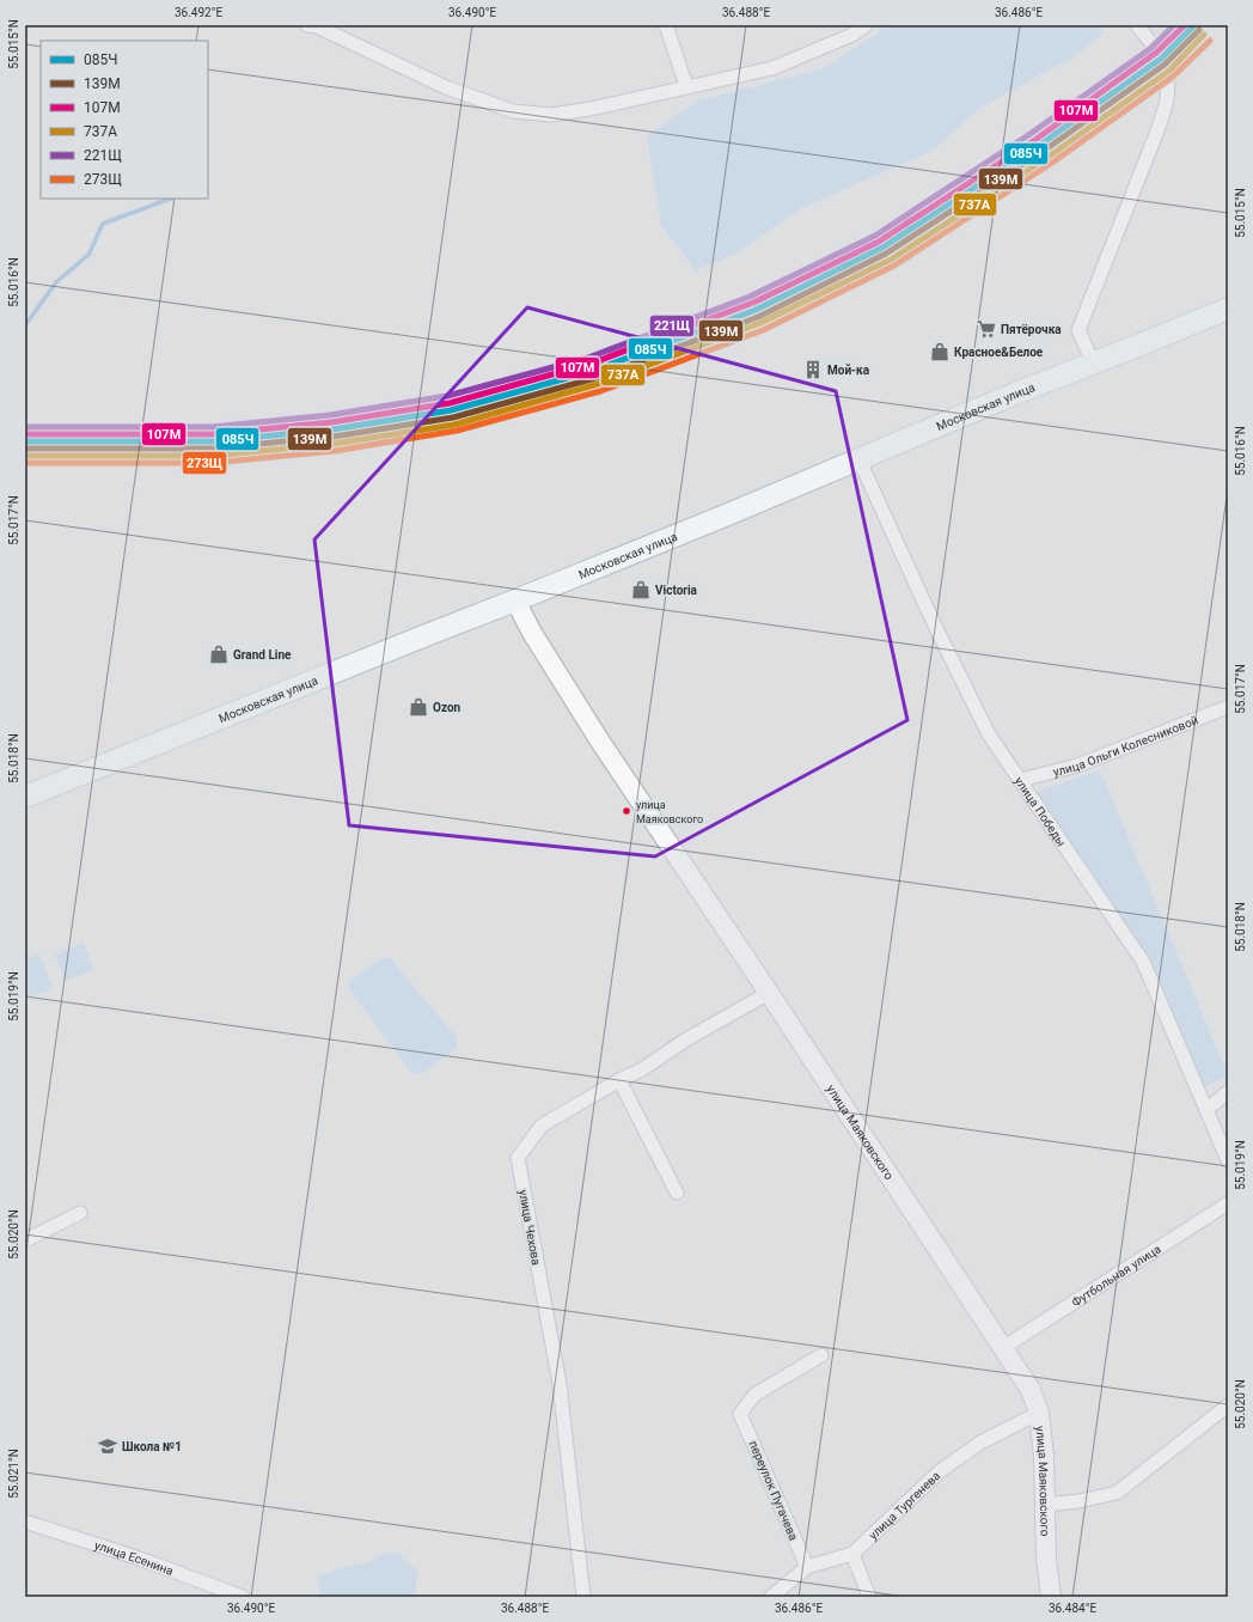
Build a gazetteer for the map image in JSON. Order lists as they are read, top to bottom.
{
  "streets": {
    "main road": ["Московская улица"],
    "street": [
      "улица Ольги Колесниковой",
      "улица Победы",
      "улица Маяковского",
      "улица Чехова",
      "Футбольная улица",
      "переулок Пугачева",
      "улица Тургенева",
      "улица Есенина"
    ]
  },
  "crossings": [
    ["Московская улица", "улица Победы"],
    ["Московская улица", "улица Маяковского"],
    ["улица Ольги Колесниковой", "улица Победы"],
    ["улица Маяковского", "улица Чехова"],
    ["улица Маяковского", "Футбольная улица"],
    ["улица Маяковского", "улица Тургенева"],
    ["переулок Пугачева", "улица Тургенева"]
  ],
  "places": {
    "supermarket": ["Пятёрочка"],
    "shop": [
      "Красное&Белое",
      "Victoria",
      "Grand Line",
      "Ozon"
    ],
    "building": ["Мой-ка"],
    "other": ["улица Маяковского"],
    "school or university": ["Школа №1"]
  },
  "lines": [
    "transit line 085Ч",
    "transit line 107М",
    "transit line 221Щ",
    "transit line 139М",
    "transit line 737А",
    "transit line 273Щ"
  ],
  "legend": [
    "085Ч",
    "139М",
    "107М",
    "737А",
    "221Щ",
    "273Щ"
  ],
  "coordinates": [
    "36.492°E",
    "36.490°E",
    "36.488°E",
    "36.486°E",
    "55.015°N",
    "55.016°N",
    "55.017°N",
    "55.018°N",
    "55.019°N",
    "55.020°N",
    "55.021°N",
    "36.484°E"
  ]
}
